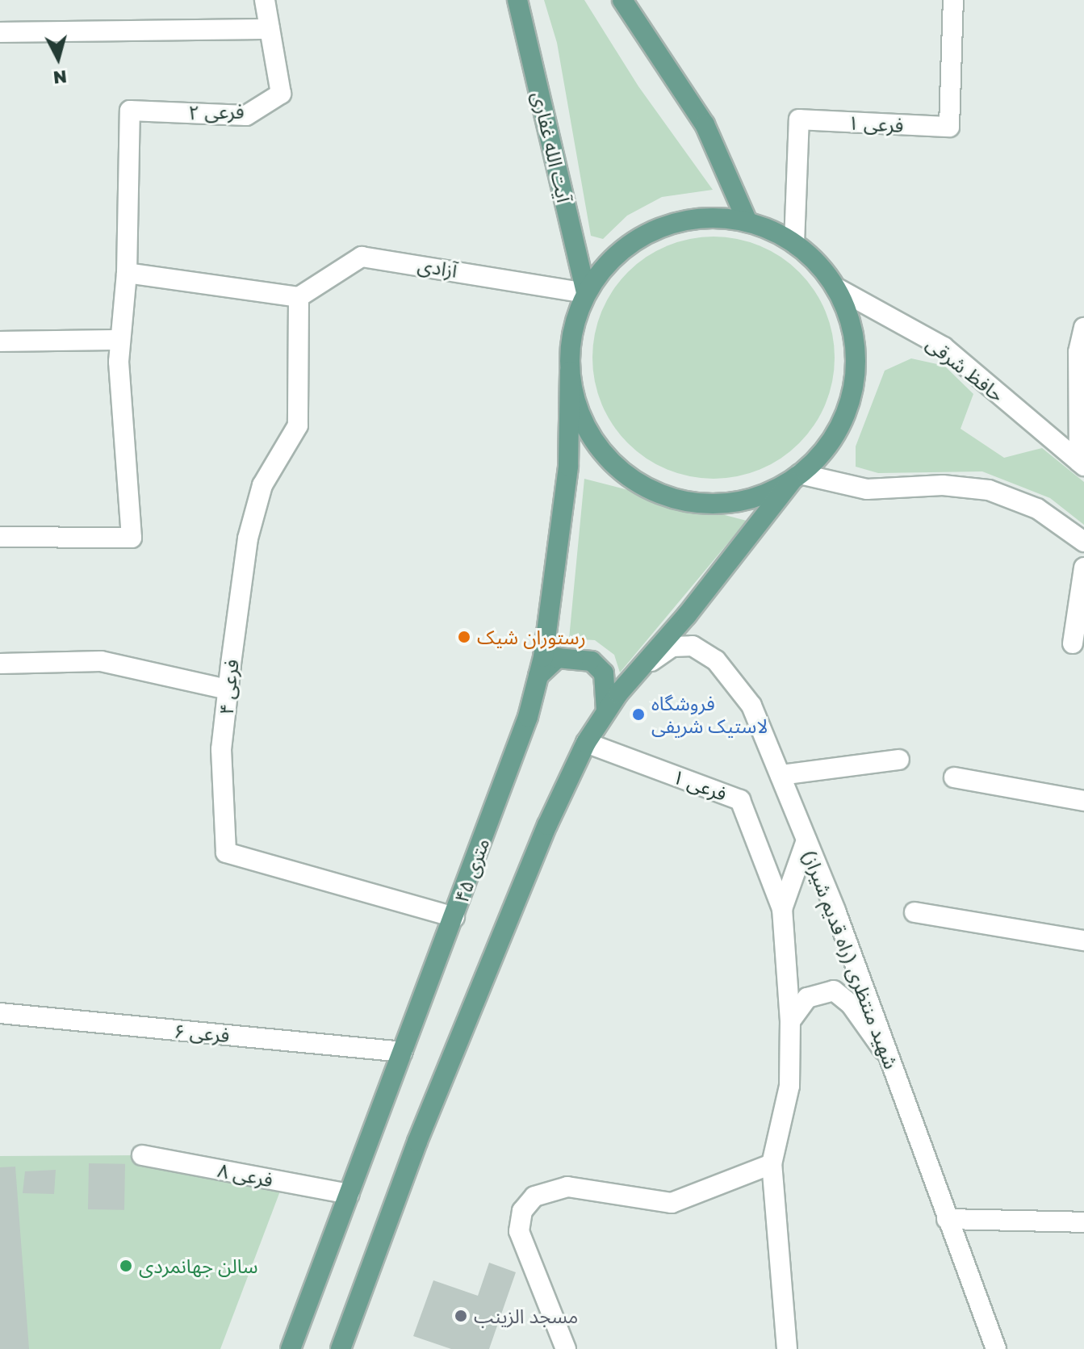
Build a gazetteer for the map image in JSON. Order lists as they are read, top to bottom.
{
  "streets": {
    "main road": ["آیت الله غفاری", "۴۵ متری"],
    "street": [
      "فرعی ۲",
      "فرعی ۱",
      "آزادی",
      "حافظ شرقی",
      "فرعی ۴",
      "شهید منتظری (راه قدیم شیراز)",
      "فرعی ۶",
      "فرعی ۸"
    ]
  },
  "crossings": [
    ["فرعی ۱", "۴۵ متری"],
    ["آیت الله غفاری", "آزادی"],
    ["آیت الله غفاری", "۴۵ متری"],
    ["آزادی", "فرعی ۴"],
    ["آزادی", "۴۵ متری"],
    ["حافظ شرقی", "۴۵ متری"],
    ["فرعی ۴", "۴۵ متری"],
    ["۴۵ متری", "فرعی ۶"],
    ["۴۵ متری", "فرعی ۸"]
  ],
  "places": [
    "رستوران شیک",
    "فروشگاه لاستیک شریفی",
    "سالن جهانمردی",
    "مسجد الزینب"
  ],
  "north": "bottom"
}
